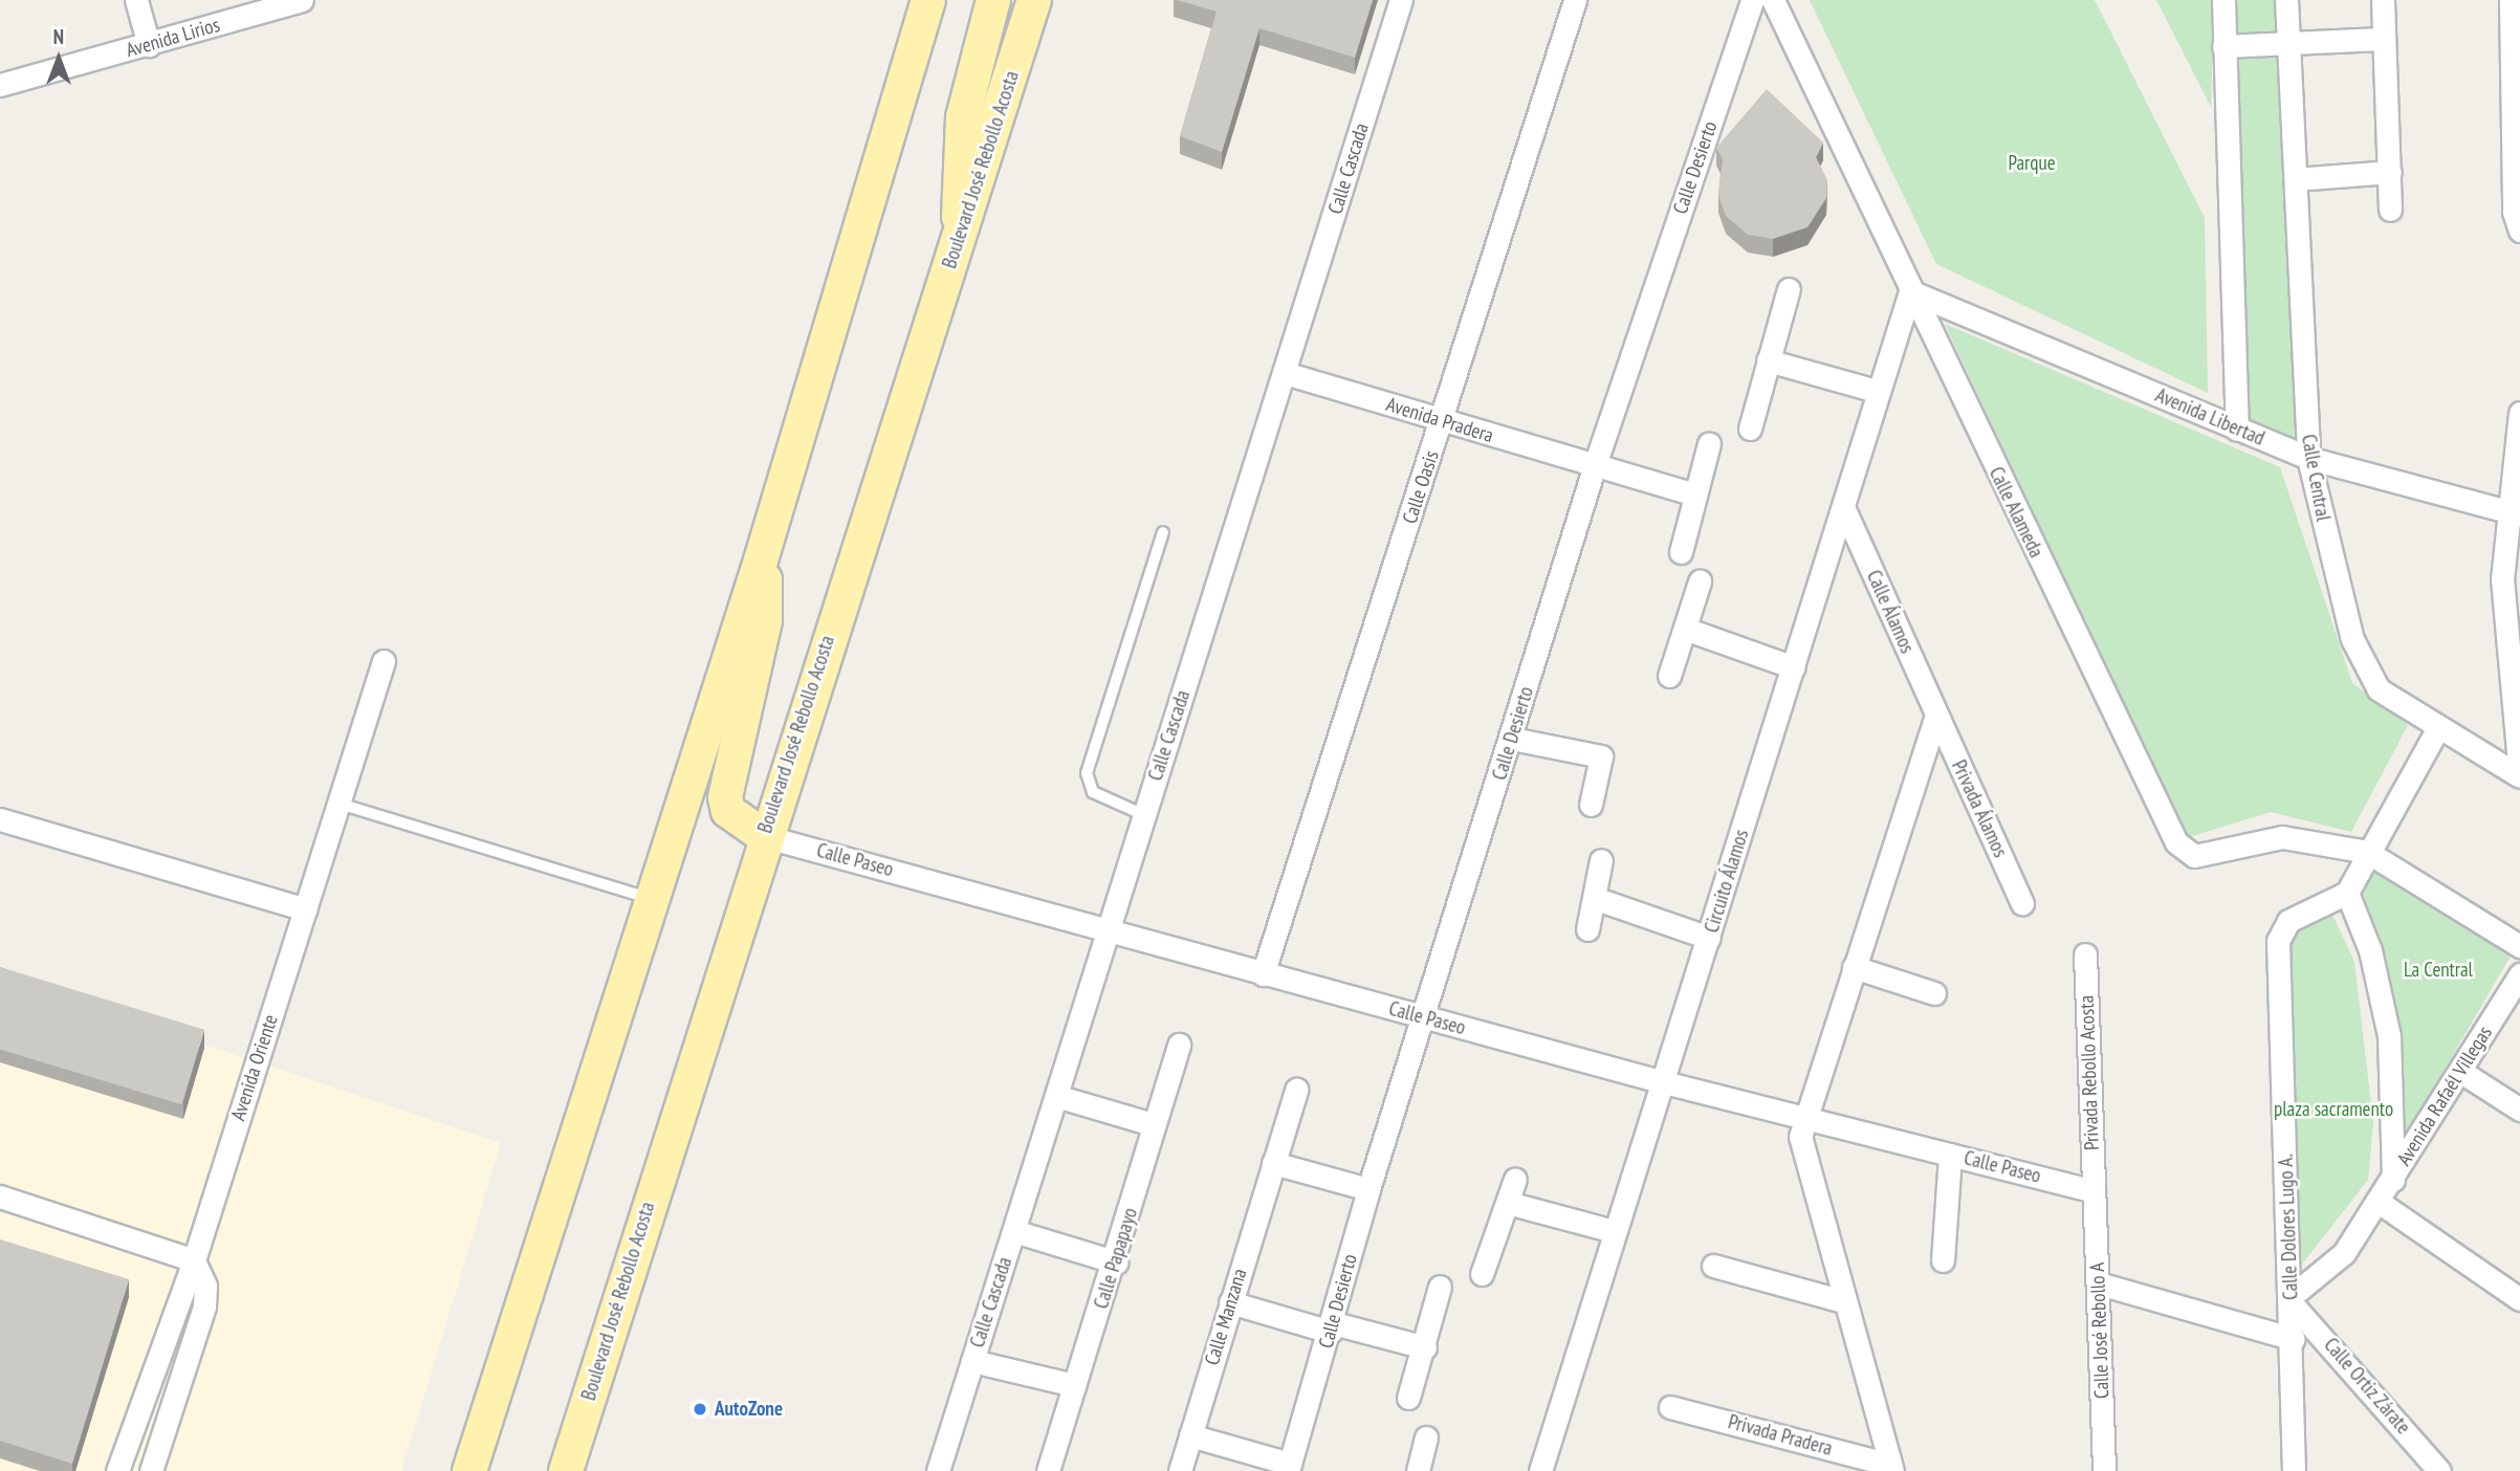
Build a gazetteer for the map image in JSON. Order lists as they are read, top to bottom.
{
  "streets": {
    "main road": ["Boulevard José Rebollo Acosta"],
    "street": [
      "Avenida Lirios",
      "Calle Desierto",
      "Calle Cascada",
      "Avenida Libertad",
      "Avenida Pradera",
      "Calle Central",
      "Calle Oasis",
      "Calle Alameda",
      "Calle Álamos",
      "Privada Álamos",
      "Calle Paseo",
      "Circuito Álamos",
      "Avenida Oriente",
      "Privada Rebollo Acosta",
      "Avenida Rafaél Villegas",
      "Calle Dolores Lugo A.",
      "Calle Papapayo",
      "Calle Manzana",
      "Calle José Rebollo A",
      "Calle Ortiz Zárate",
      "Privada Pradera"
    ]
  },
  "crossings": [
    ["Calle Desierto", "Avenida Pradera"],
    ["Calle Desierto", "Calle Paseo"],
    ["Calle Cascada", "Avenida Pradera"],
    ["Calle Cascada", "Calle Paseo"],
    ["Boulevard José Rebollo Acosta", "Calle Paseo"],
    ["Avenida Libertad", "Calle Central"],
    ["Avenida Libertad", "Calle Alameda"],
    ["Avenida Libertad", "Circuito Álamos"],
    ["Avenida Pradera", "Calle Oasis"],
    ["Calle Oasis", "Calle Paseo"],
    ["Calle Alameda", "Circuito Álamos"],
    ["Calle Álamos", "Privada Álamos"],
    ["Calle Álamos", "Circuito Álamos"],
    ["Calle Paseo", "Circuito Álamos"],
    ["Calle Paseo", "Privada Rebollo Acosta"],
    ["Calle Paseo", "Calle José Rebollo A"],
    ["Privada Rebollo Acosta", "Calle José Rebollo A"],
    ["Avenida Rafaél Villegas", "Calle Dolores Lugo A."],
    ["Avenida Rafaél Villegas", "Calle Ortiz Zárate"],
    ["Calle Dolores Lugo A.", "Calle Ortiz Zárate"]
  ],
  "parks": ["Parque", "La Central", "plaza sacramento"],
  "places": ["AutoZone"],
  "north": "top"
}
